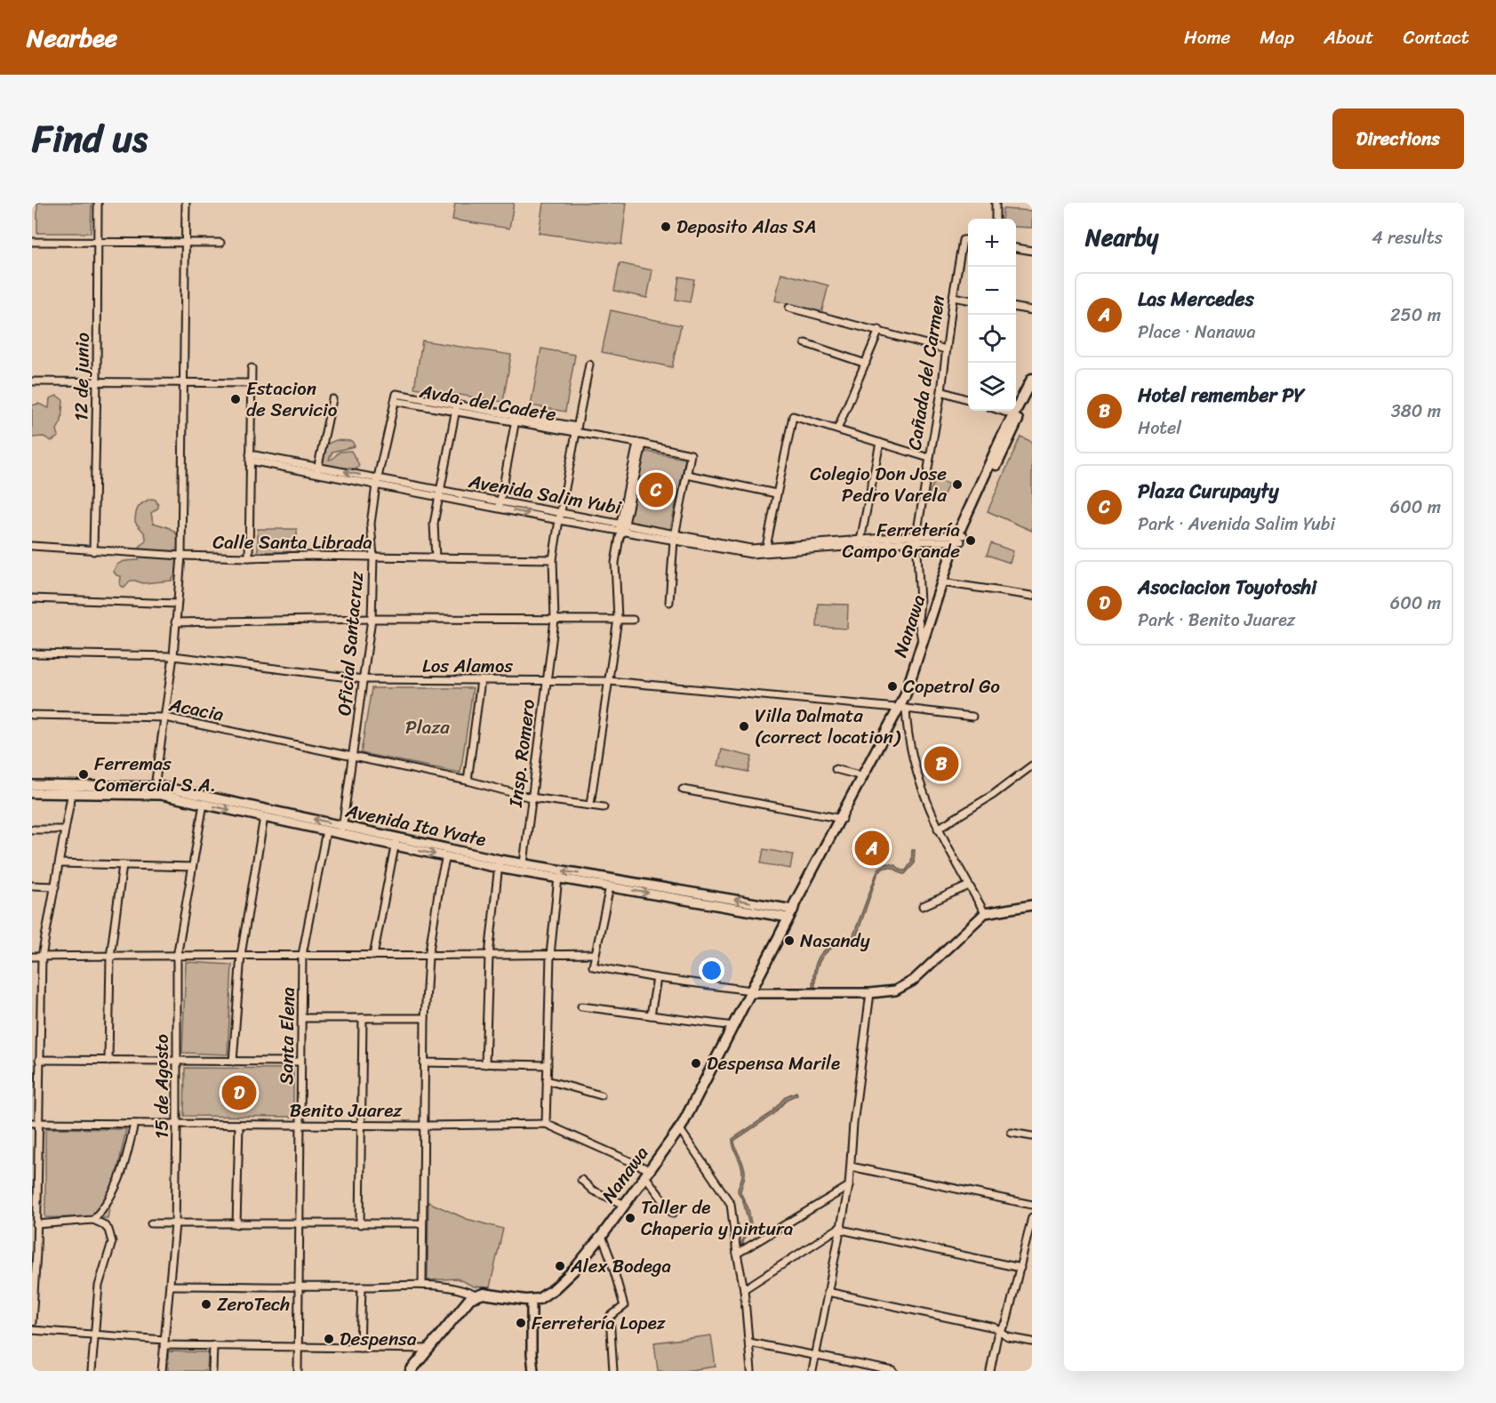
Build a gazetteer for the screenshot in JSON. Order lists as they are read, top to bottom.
{
  "streets": {
    "main road": ["Nanawa"],
    "street": [
      "Cañada del Carmen",
      "12 de junio",
      "Avda. del Cadete",
      "Avenida Salim Yubi",
      "Calle Santa Librada",
      "Oficial Santacruz",
      "Los Alamos",
      "Acacia",
      "Insp. Romero",
      "Avenida Ita Yvate",
      "Santa Elena",
      "15 de Agosto",
      "Benito Juarez"
    ]
  },
  "crossings": [
    ["Cañada del Carmen", "Avenida Salim Yubi"],
    ["Cañada del Carmen", "Nanawa"],
    ["12 de junio", "Calle Santa Librada"],
    ["Avda. del Cadete", "Oficial Santacruz"],
    ["Avda. del Cadete", "Insp. Romero"],
    ["Avenida Salim Yubi", "Nanawa"],
    ["Avenida Salim Yubi", "Oficial Santacruz"],
    ["Avenida Salim Yubi", "Insp. Romero"],
    ["Calle Santa Librada", "Oficial Santacruz"],
    ["Calle Santa Librada", "Insp. Romero"],
    ["Nanawa", "Los Alamos"],
    ["Nanawa", "Avenida Ita Yvate"],
    ["Nanawa", "Benito Juarez"],
    ["Oficial Santacruz", "Los Alamos"],
    ["Oficial Santacruz", "Acacia"],
    ["Oficial Santacruz", "Avenida Ita Yvate"],
    ["Los Alamos", "Insp. Romero"],
    ["Acacia", "Insp. Romero"],
    ["Insp. Romero", "Avenida Ita Yvate"],
    ["Avenida Ita Yvate", "Santa Elena"],
    ["Avenida Ita Yvate", "15 de Agosto"],
    ["Santa Elena", "Benito Juarez"],
    ["15 de Agosto", "Benito Juarez"]
  ],
  "parks": ["Plaza"],
  "places": [
    "Deposito Alas SA",
    "Estacion de Servicio",
    "Colegio Don Jose Pedro Varela",
    "Ferretería Campo Grande",
    "Copetrol Go",
    "Villa Dalmata (correct location)",
    "Ferremas Comercial S.A.",
    "Nasandy",
    "Despensa Marile",
    "Taller de Chaperia y pintura",
    "Alex Bodega",
    "ZeroTech",
    "Ferretería Lopez",
    "Despensa"
  ],
  "page": {
    "header": "Nearbee",
    "nav": [
      "Home",
      "Map",
      "About",
      "Contact"
    ],
    "title": "Find us",
    "buttons": "Directions",
    "heading": ["Nearby", "4 results"],
    "map_buttons": ["+", "−"],
    "list": [
      {
        "mark": "A",
        "name": "Las Mercedes",
        "note": "Place · Nanawa",
        "value": "250 m"
      },
      {
        "mark": "B",
        "name": "Hotel remember PY",
        "note": "Hotel",
        "value": "380 m"
      },
      {
        "mark": "C",
        "name": "Plaza Curupayty",
        "note": "Park · Avenida Salim Yubi",
        "value": "600 m"
      },
      {
        "mark": "D",
        "name": "Asociacion Toyotoshi",
        "note": "Park · Benito Juarez",
        "value": "600 m"
      }
    ],
    "pins": [
      "C",
      "B",
      "A",
      "D"
    ]
  }
}
